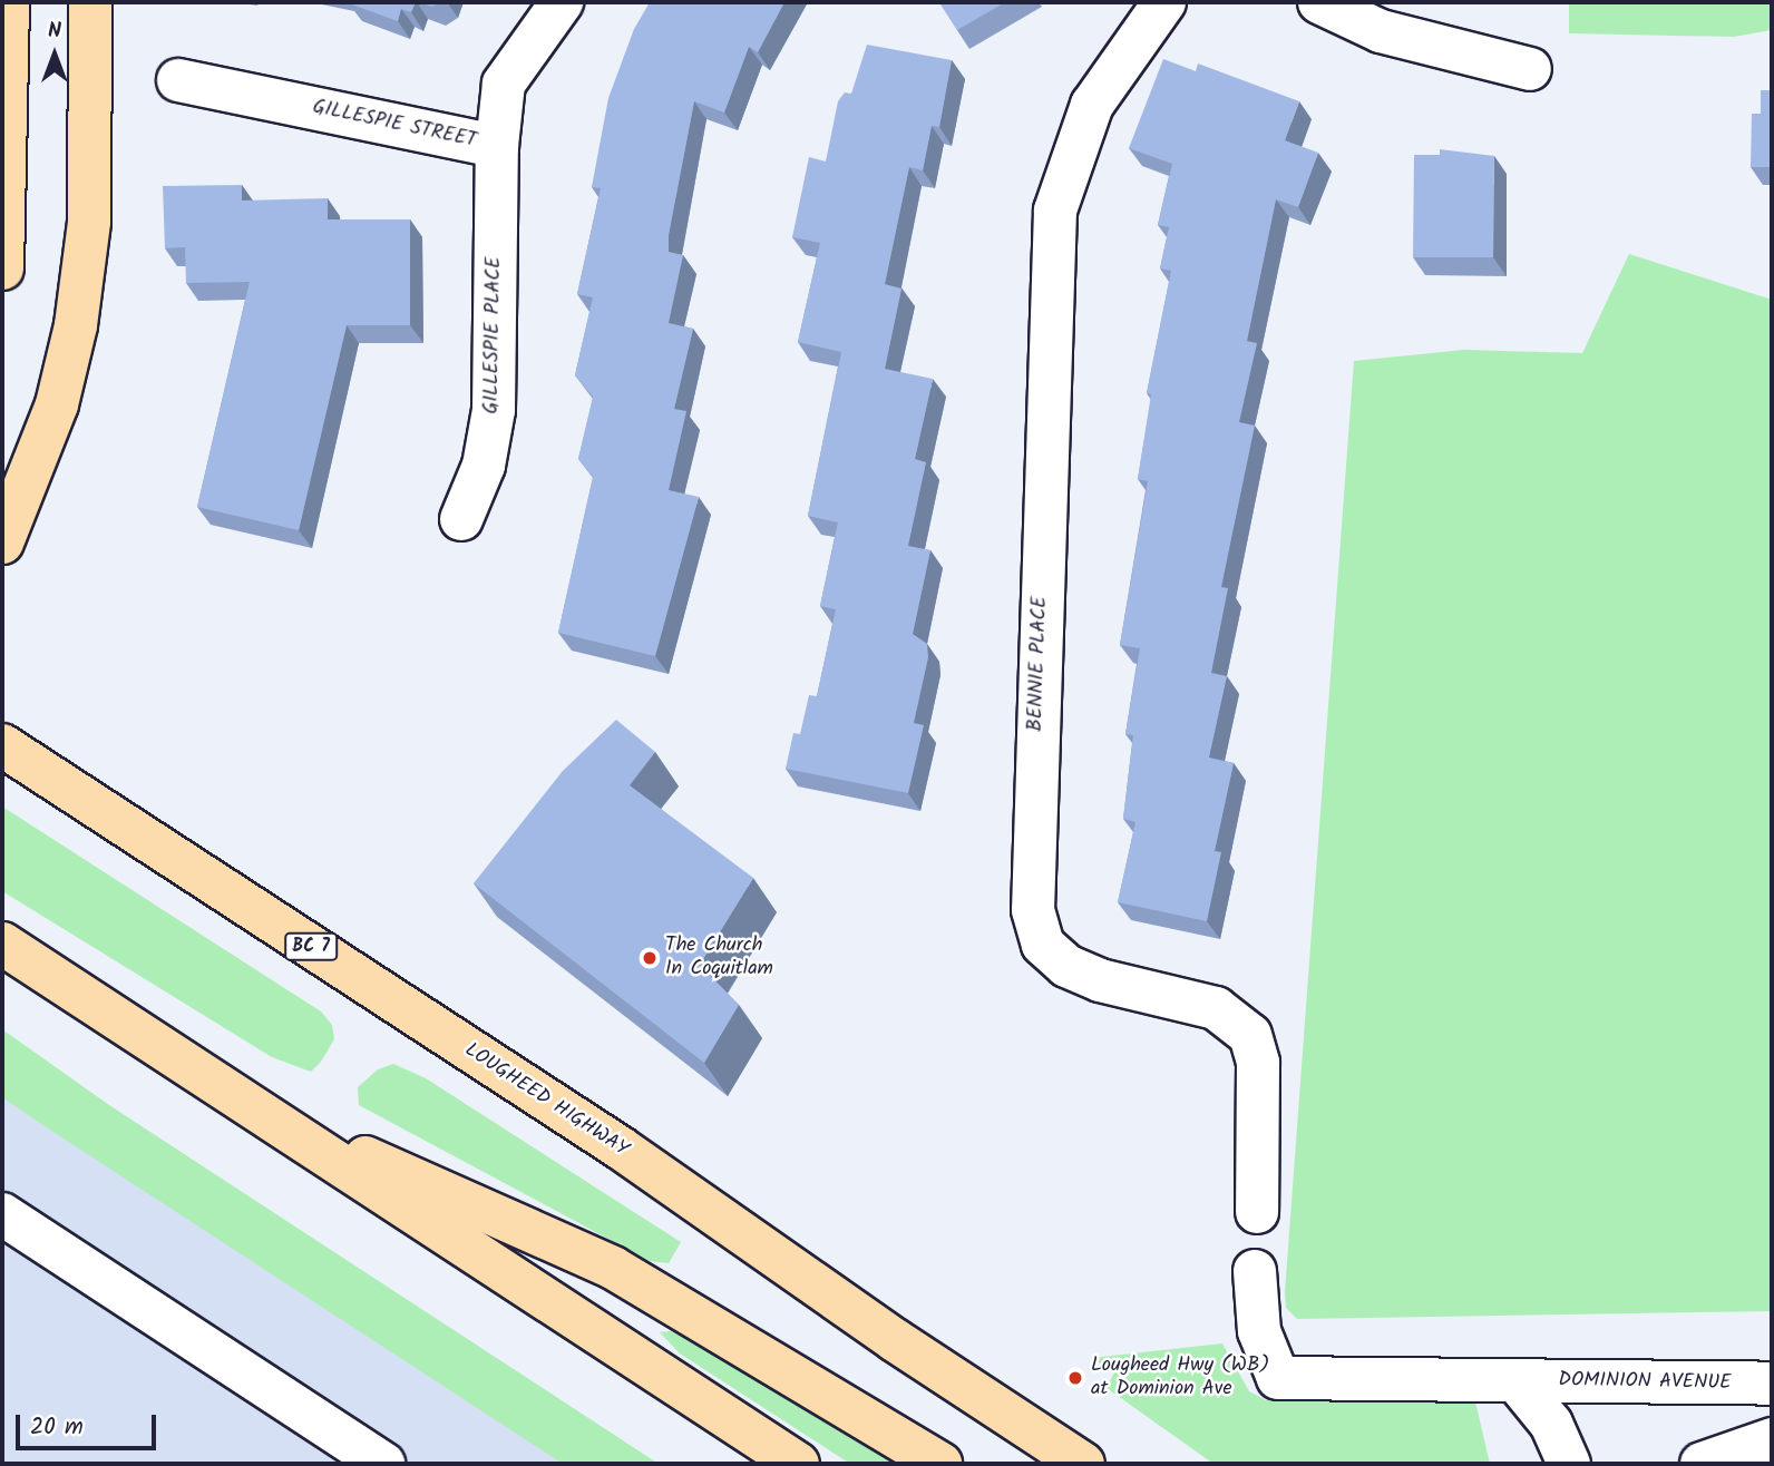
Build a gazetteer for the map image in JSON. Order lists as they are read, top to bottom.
{
  "streets": {
    "main road": ["BC 7", "LOUGHEED HIGHWAY"],
    "street": [
      "GILLESPIE STREET",
      "GILLESPIE PLACE",
      "BENNIE PLACE",
      "DOMINION AVENUE"
    ]
  },
  "crossings": [
    ["GILLESPIE STREET", "GILLESPIE PLACE"]
  ],
  "places": ["The Church In Coquitlam", "Lougheed Hwy (WB) at Dominion Ave"],
  "scale_bar": "20 m",
  "north": "top"
}
